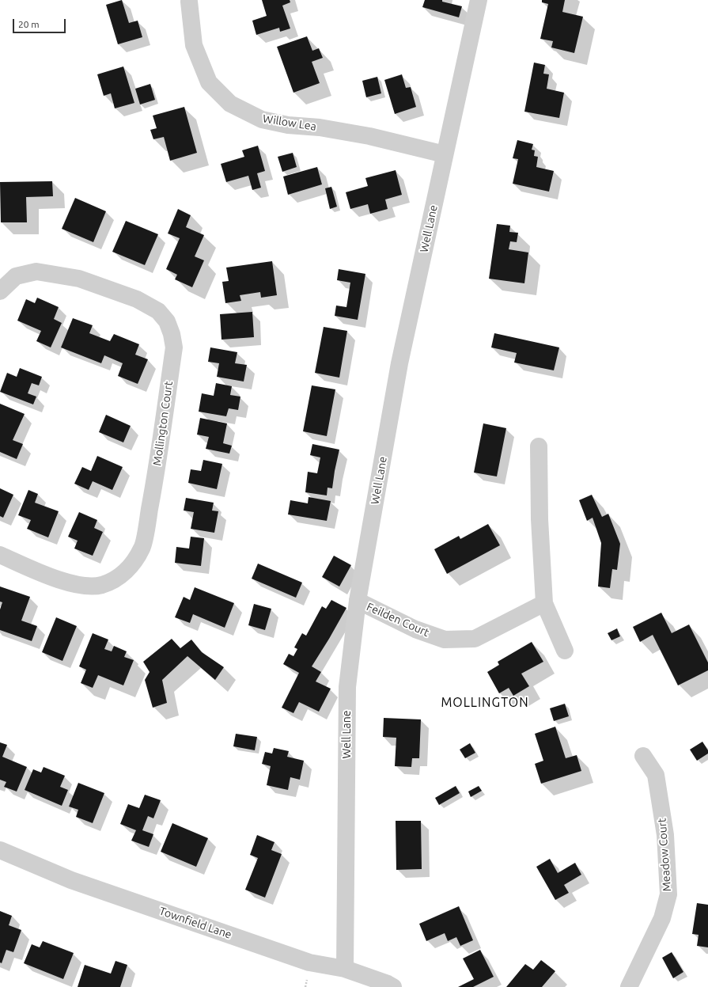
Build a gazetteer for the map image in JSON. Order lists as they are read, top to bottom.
{
  "streets": {
    "street": [
      "Willow Lea",
      "Well Lane",
      "Mollington Court",
      "Feilden Court",
      "Meadow Court",
      "Townfield Lane"
    ]
  },
  "crossings": [
    ["Willow Lea", "Well Lane"],
    ["Well Lane", "Feilden Court"],
    ["Well Lane", "Townfield Lane"]
  ],
  "districts": ["MOLLINGTON"],
  "scale_bar": "20 m"
}
